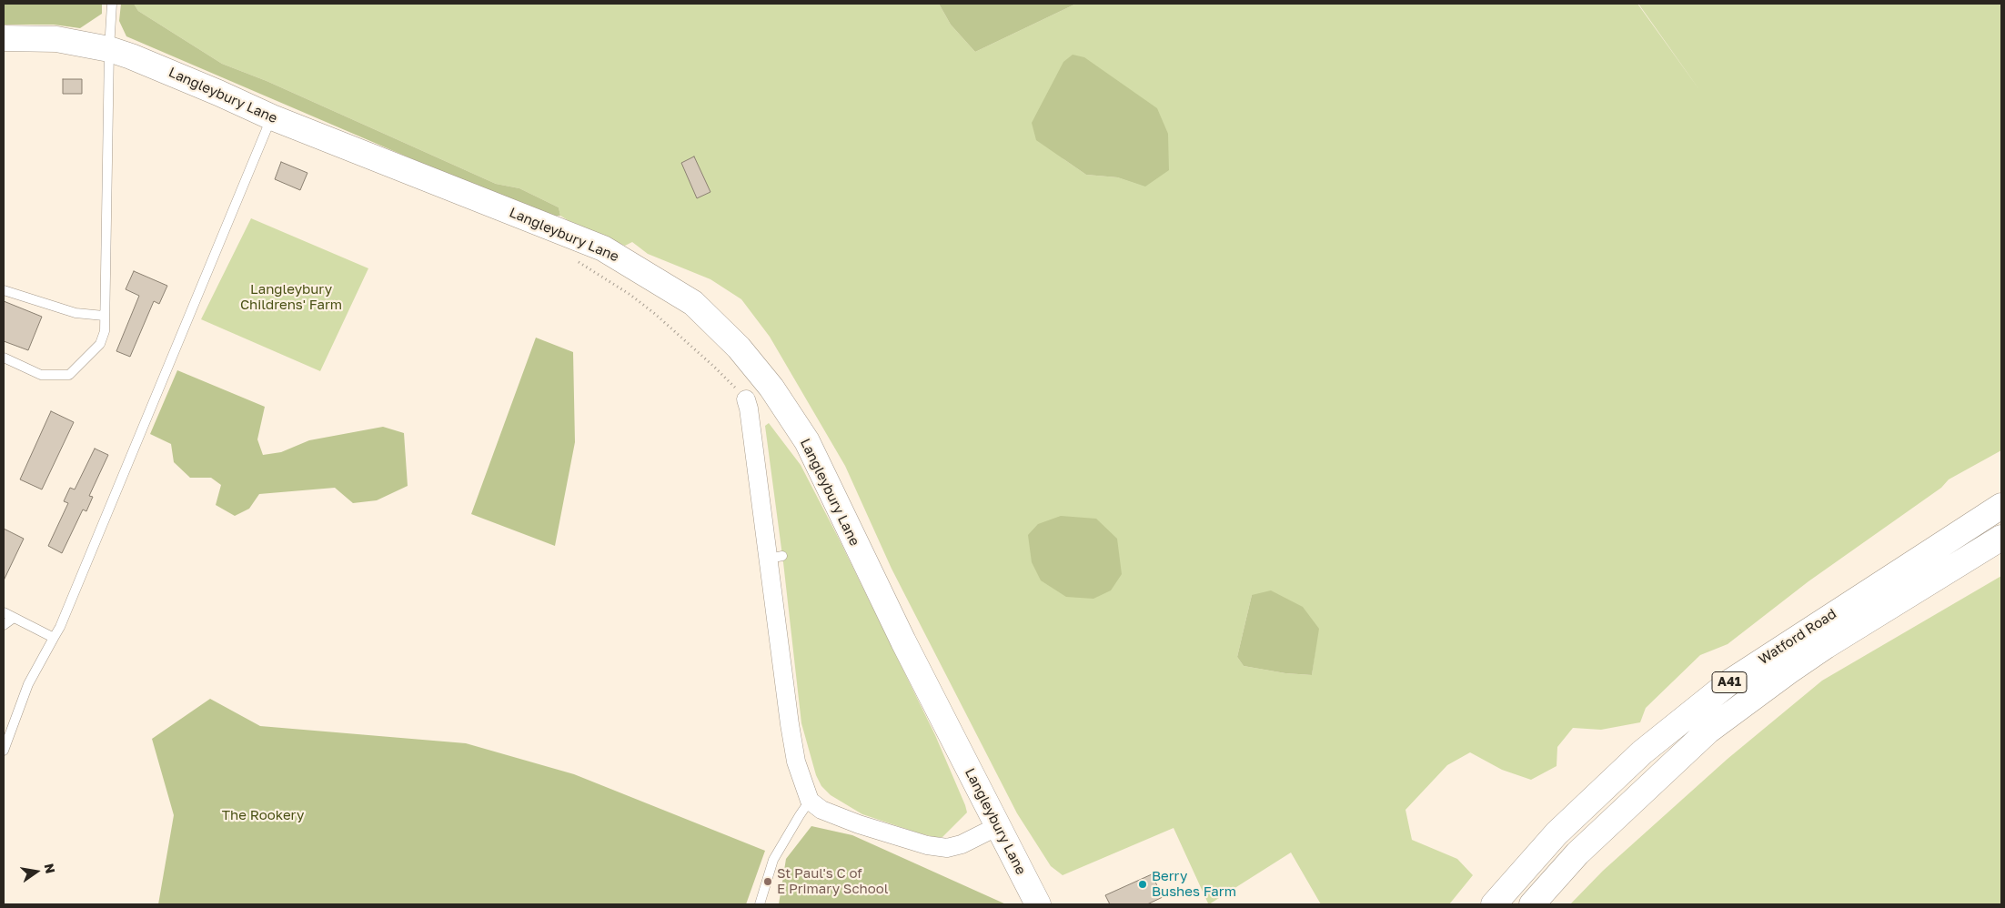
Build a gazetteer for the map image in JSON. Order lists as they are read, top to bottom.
{
  "streets": {
    "main road": ["Langleybury Lane", "Watford Road", "A41"]
  },
  "parks": ["Langleybury Childrens' Farm", "The Rookery"],
  "places": ["St Paul's C of E Primary School", "Berry Bushes Farm"],
  "north": "right"
}
